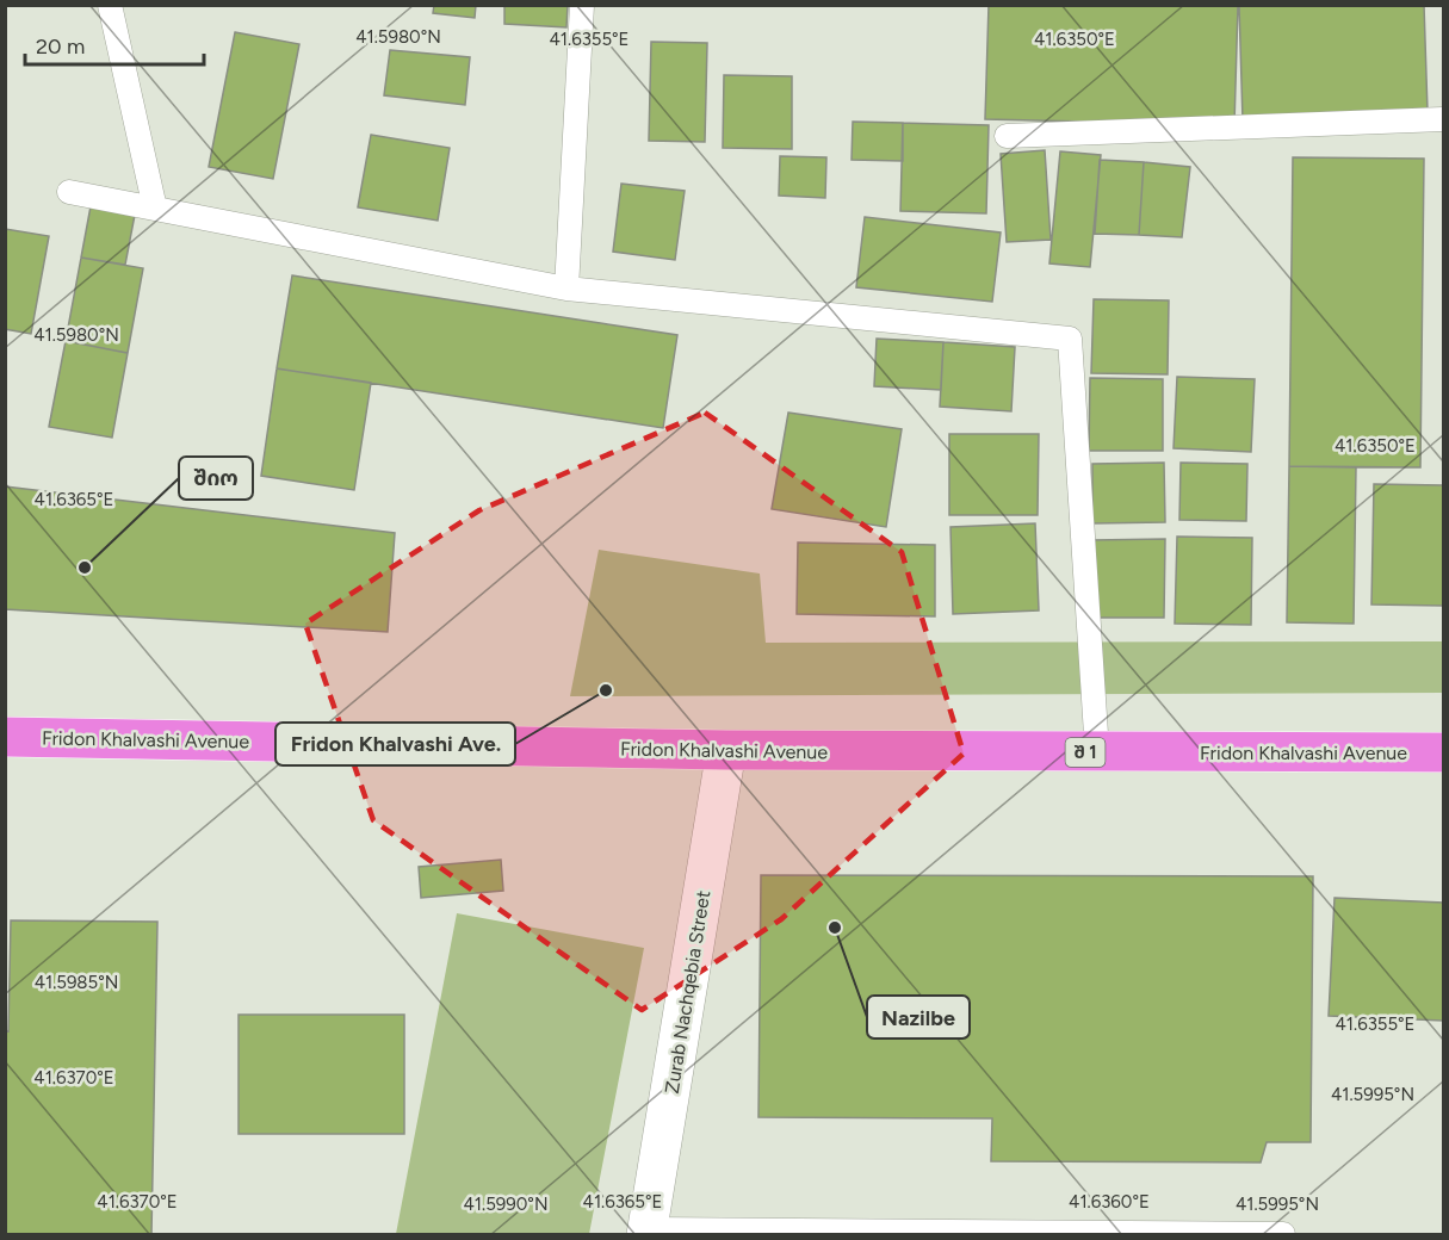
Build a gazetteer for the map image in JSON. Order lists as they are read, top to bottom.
{
  "streets": {
    "highway": ["Fridon Khalvashi Avenue", "შ 1"],
    "street": ["Zurab Nachqebia Street"]
  },
  "crossings": [
    ["Fridon Khalvashi Avenue", "Zurab Nachqebia Street"]
  ],
  "places": ["შიო", "Fridon Khalvashi Ave.", "Nazilbe"],
  "scale_bar": "20 m",
  "coordinates": [
    "41.5980°N",
    "41.6355°E",
    "41.6350°E",
    "41.6365°E",
    "41.5985°N",
    "41.6370°E",
    "41.5995°N",
    "41.6360°E",
    "41.5990°N"
  ]
}
